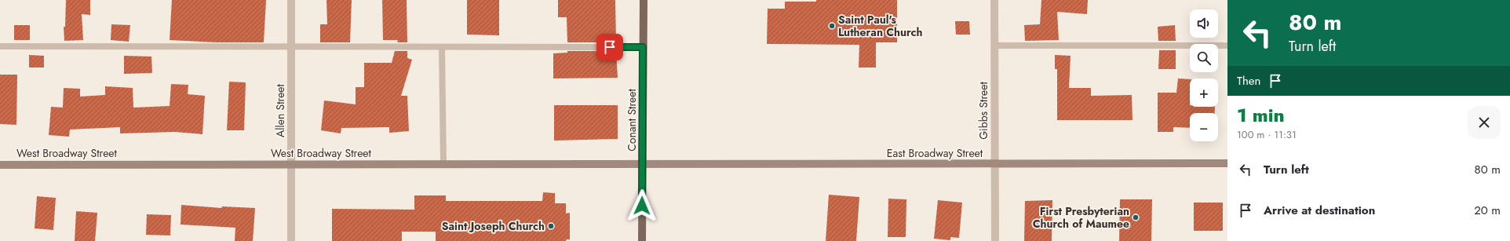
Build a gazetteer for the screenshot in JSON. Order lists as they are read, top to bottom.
{
  "streets": {
    "main road": ["Conant Street"],
    "street": [
      "Allen Street",
      "Gibbs Street",
      "West Broadway Street",
      "East Broadway Street"
    ]
  },
  "crossings": [
    ["Allen Street", "West Broadway Street"],
    ["Gibbs Street", "East Broadway Street"],
    ["Conant Street", "West Broadway Street"],
    ["Conant Street", "East Broadway Street"],
    ["West Broadway Street", "East Broadway Street"]
  ],
  "places": ["Saint Paul's Lutheran Church", "First Presbyterian Church of Maumee", "Saint Joseph Church"],
  "page": {
    "turn": ["80 m", "Turn left"],
    "map_buttons": ["+", "−"],
    "then": "Then",
    "heading": ["1 min", "100 m · 11:31"],
    "list": [
      {
        "name": "Turn left",
        "value": "80 m"
      },
      {
        "name": "Arrive at destination",
        "value": "20 m"
      }
    ]
  }
}
